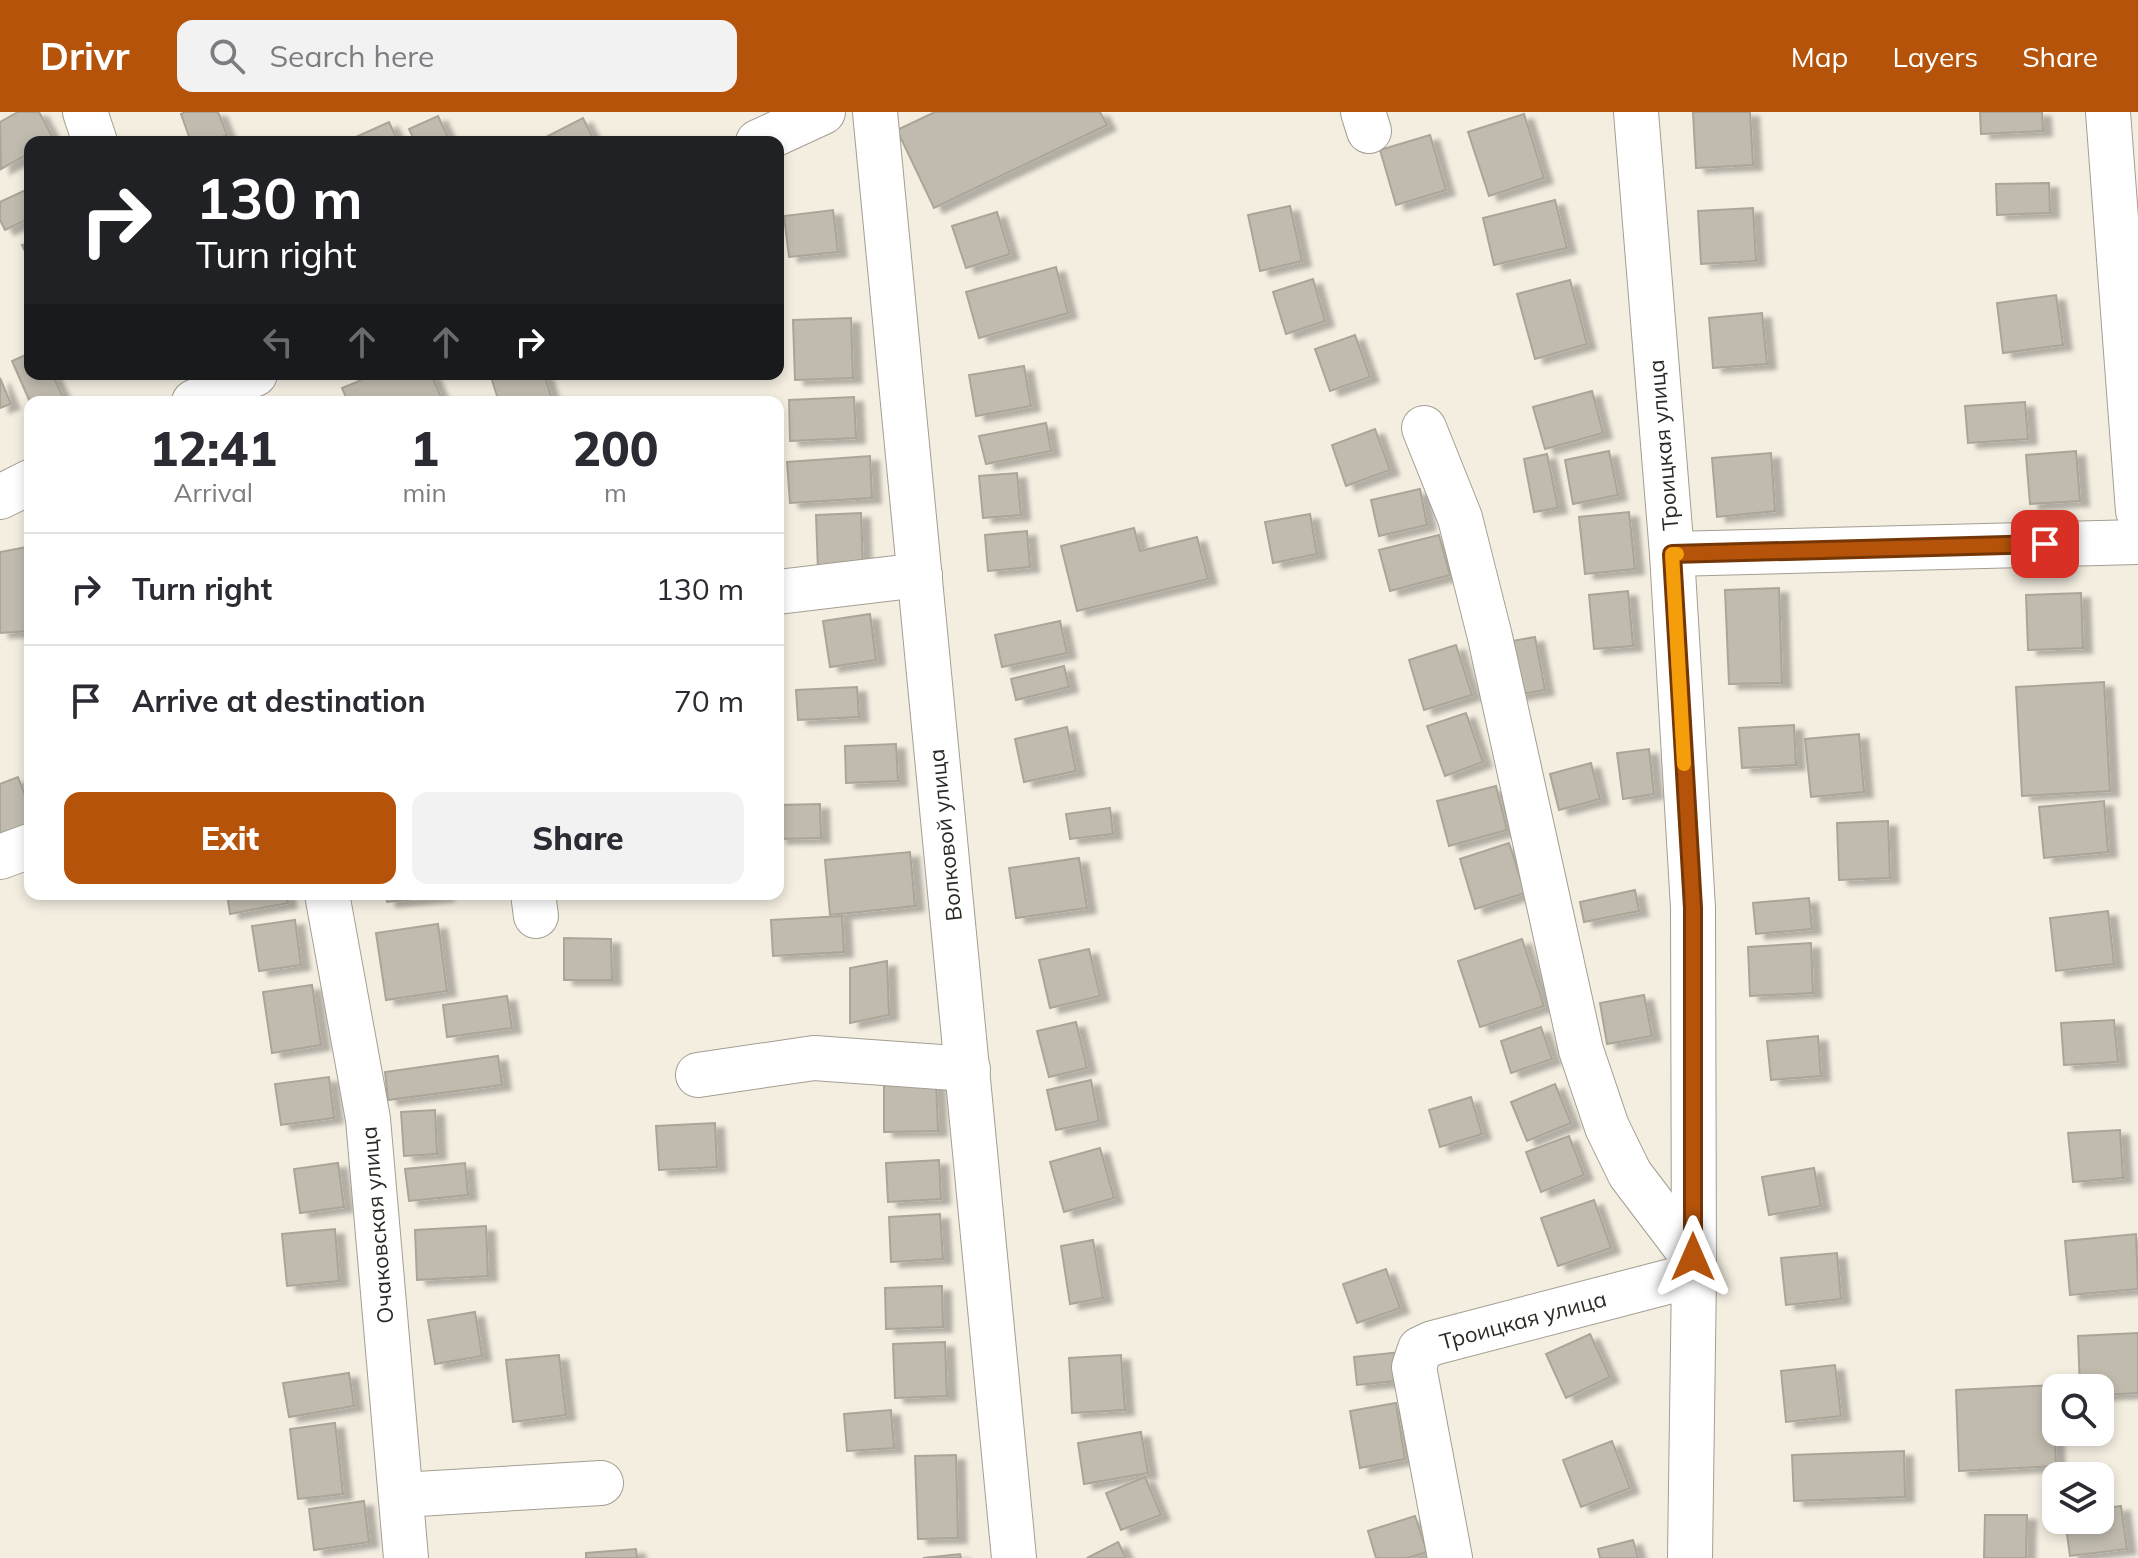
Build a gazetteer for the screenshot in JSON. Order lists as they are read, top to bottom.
{
  "streets": {
    "street": ["Троицкая улица", "Волковой улица", "Очаковская улица"]
  },
  "page": {
    "header": "Drivr",
    "search": "Search here",
    "nav": ["Map", "Layers", "Share"],
    "turn": ["130 m", "Turn right"],
    "eta": [
      "12:41",
      "Arrival",
      "1",
      "min",
      "200",
      "m"
    ],
    "list": [
      {
        "name": "Turn right",
        "value": "130 m"
      },
      {
        "name": "Arrive at destination",
        "value": "70 m"
      }
    ],
    "buttons": ["Exit", "Share"]
  }
}
